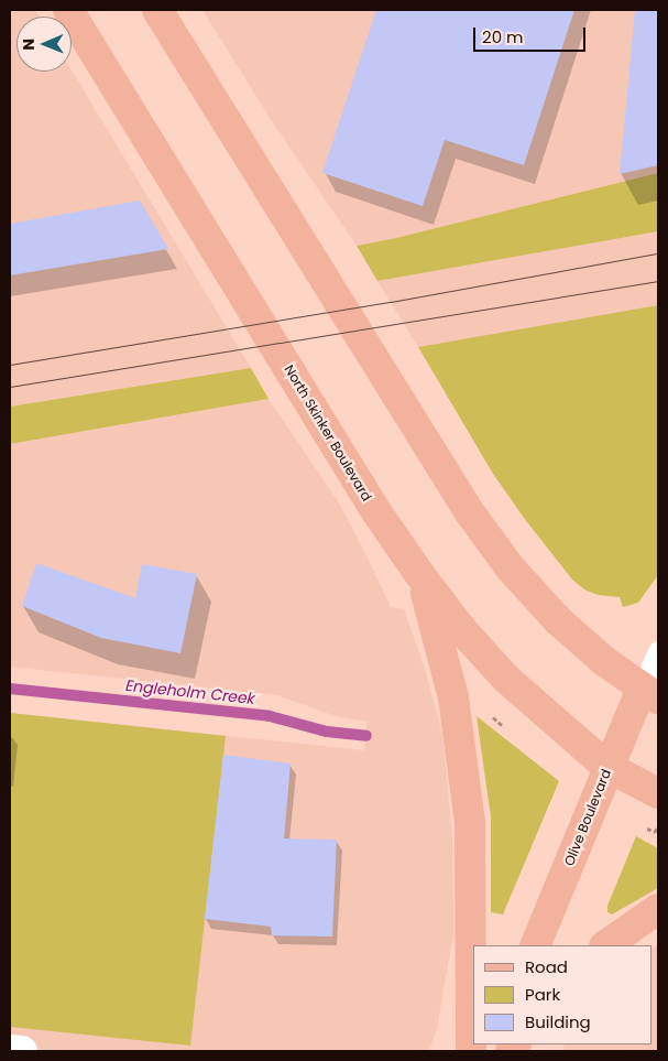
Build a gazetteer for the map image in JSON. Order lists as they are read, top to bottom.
{
  "streets": {
    "main road": ["North Skinker Boulevard", "Olive Boulevard"]
  },
  "crossings": [
    ["North Skinker Boulevard", "Olive Boulevard"]
  ],
  "water": ["Engleholm Creek"],
  "legend": ["Road", "Park", "Building"],
  "scale_bar": "20 m",
  "north": "left"
}
